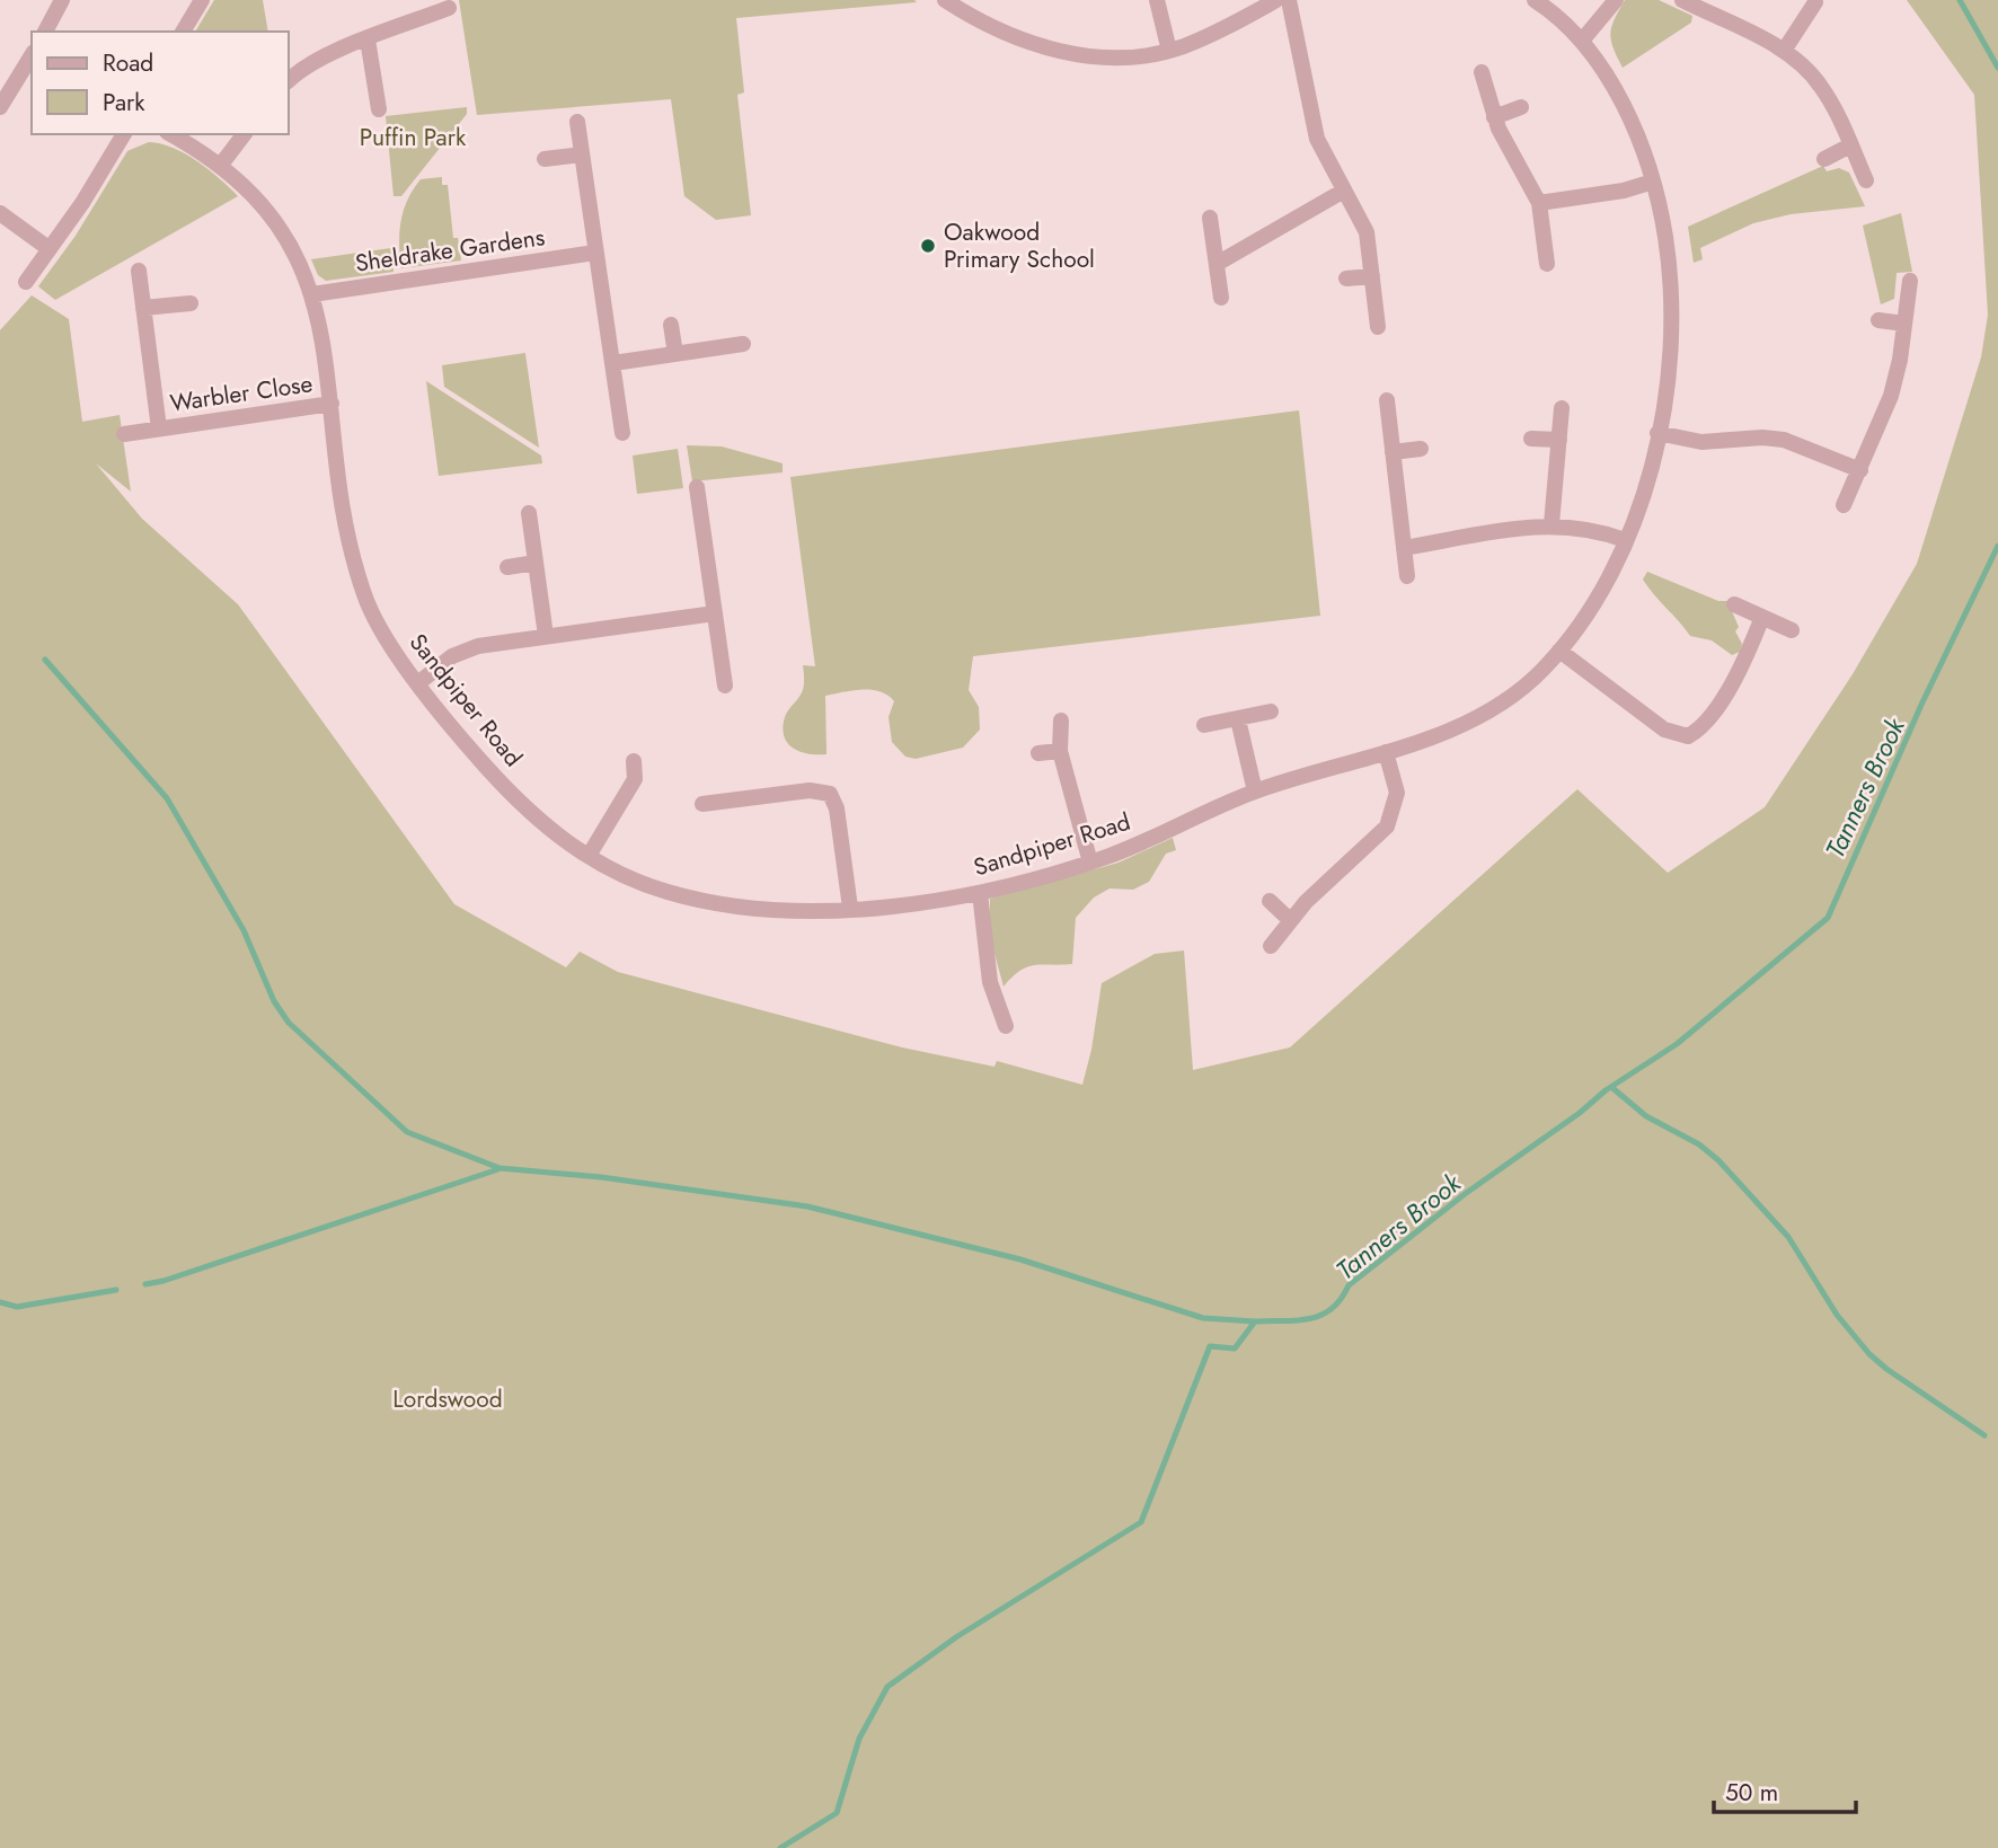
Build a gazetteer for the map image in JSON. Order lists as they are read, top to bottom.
{
  "streets": {
    "street": ["Sheldrake Gardens", "Warbler Close", "Sandpiper Road"]
  },
  "crossings": [
    ["Sheldrake Gardens", "Sandpiper Road"],
    ["Warbler Close", "Sandpiper Road"]
  ],
  "water": ["Tanners Brook"],
  "parks": ["Puffin Park", "Lordswood"],
  "places": ["Oakwood Primary School"],
  "legend": ["Road", "Park"],
  "scale_bar": "50 m"
}
